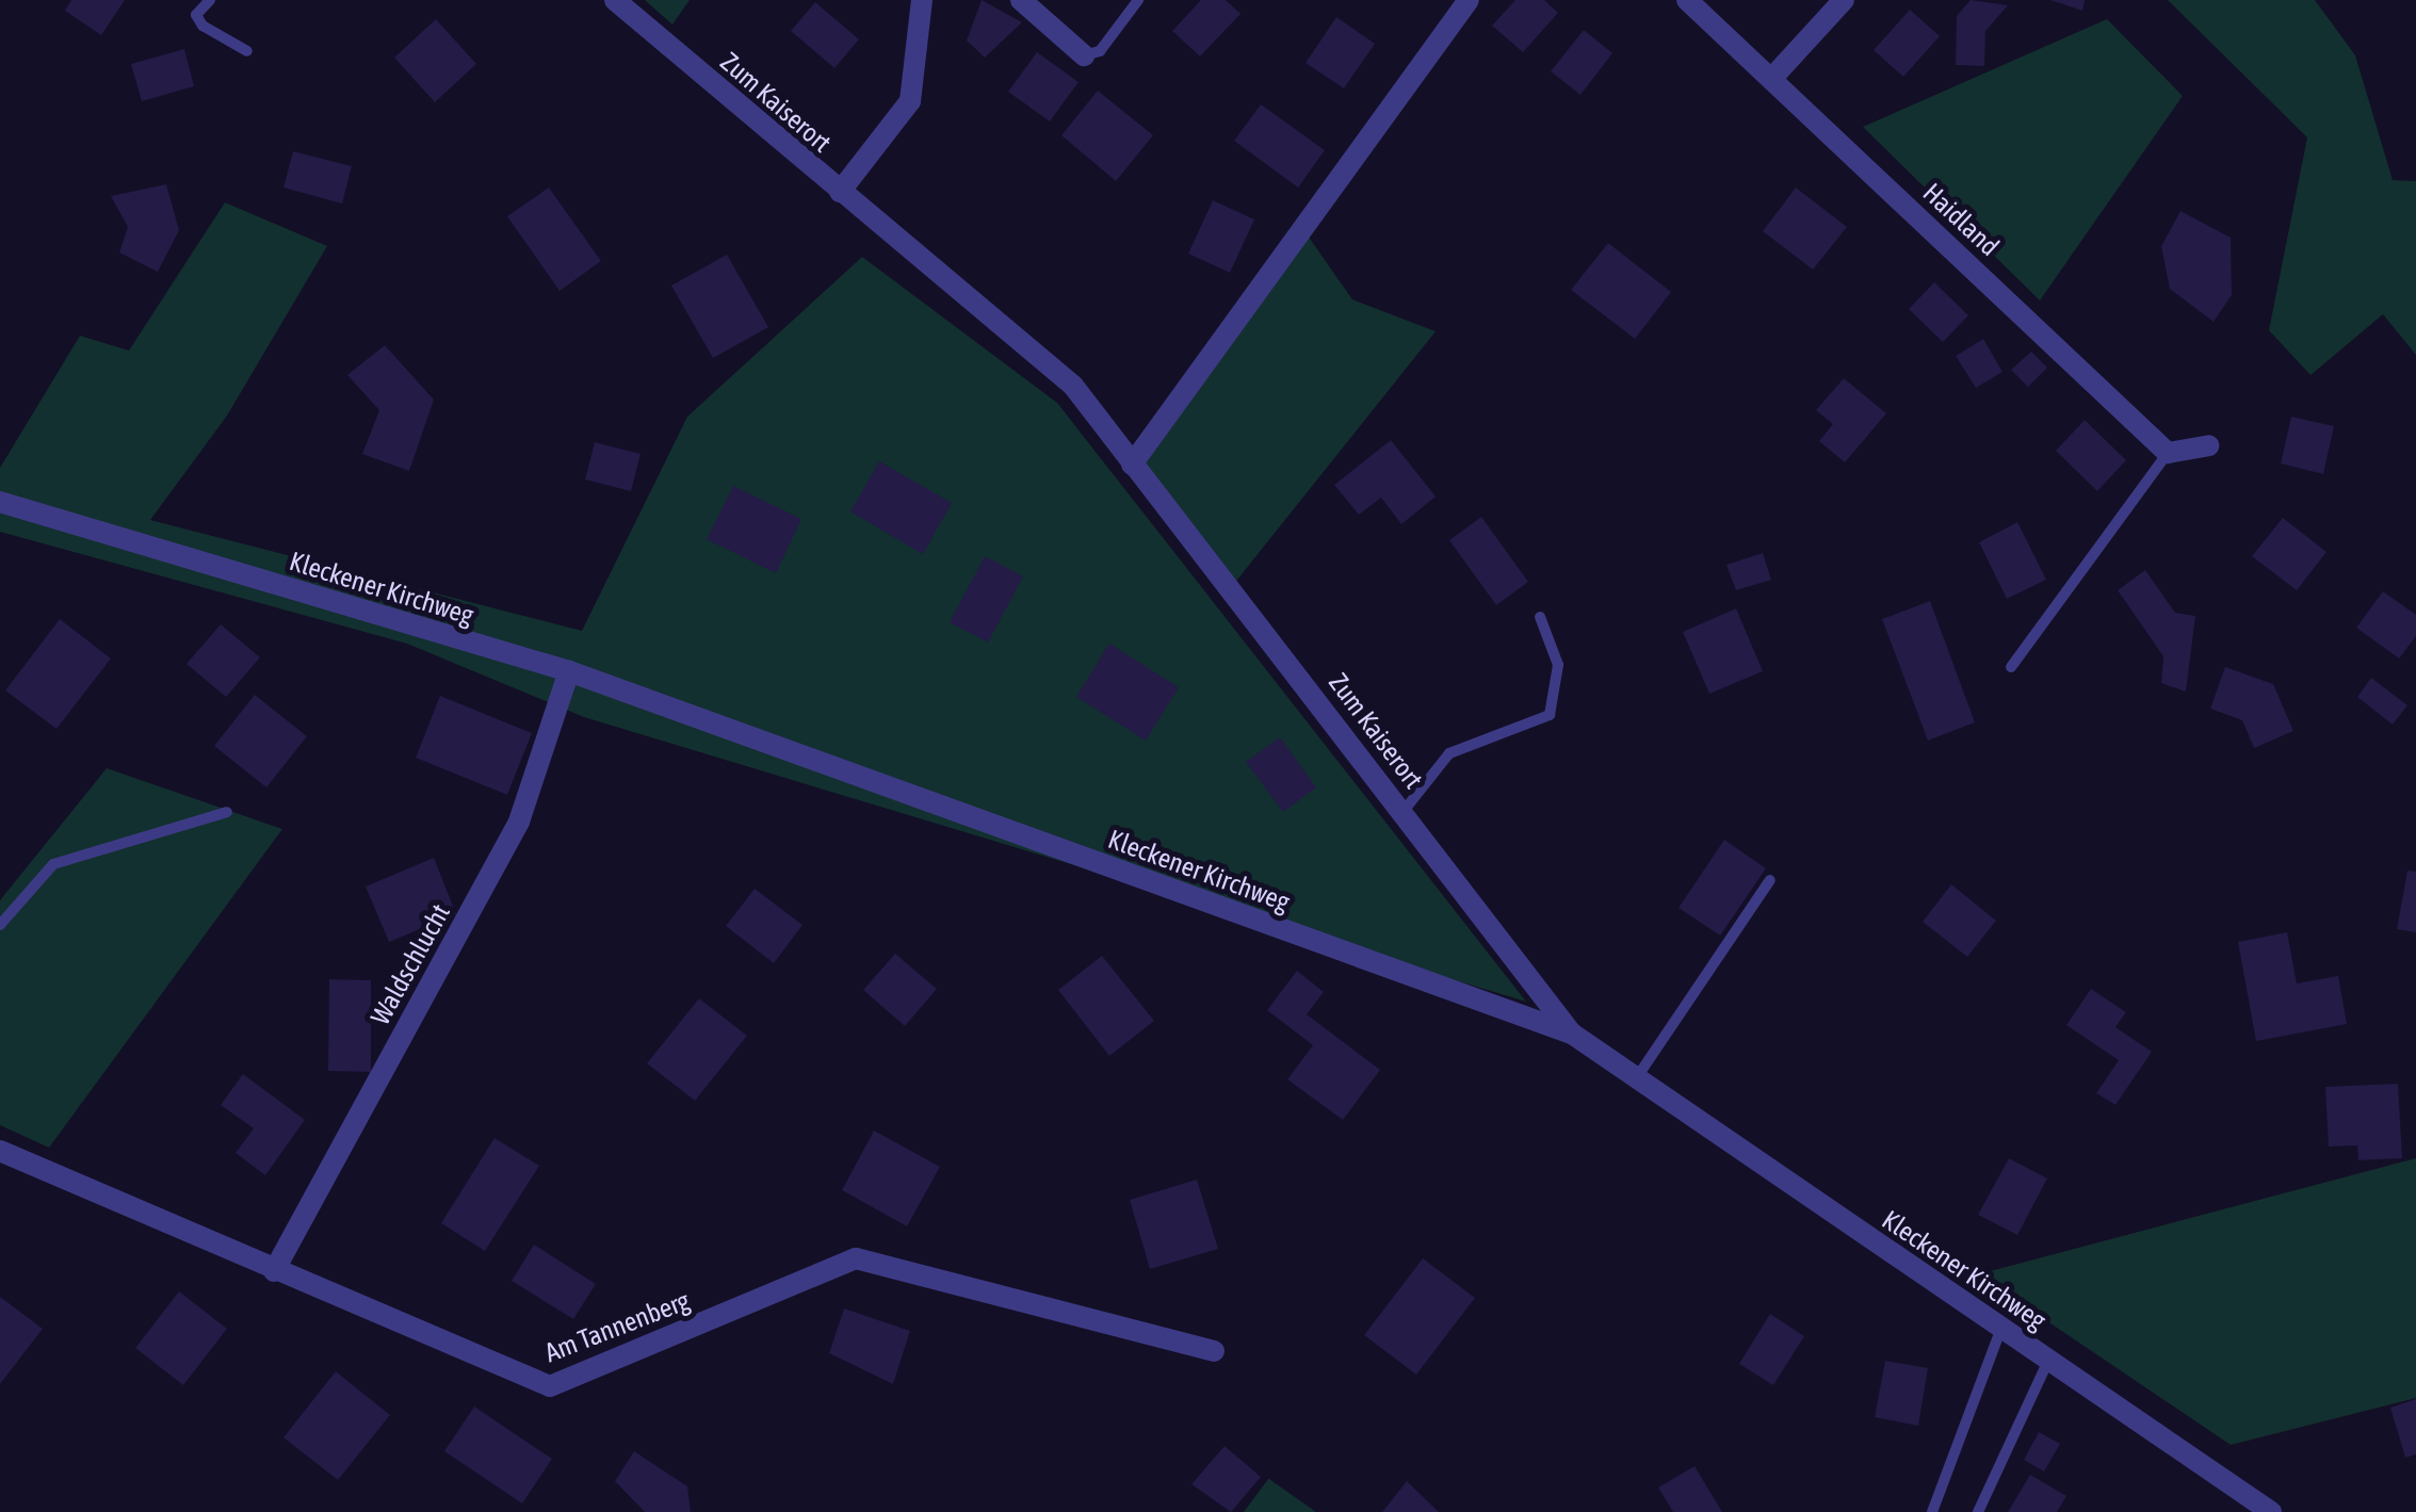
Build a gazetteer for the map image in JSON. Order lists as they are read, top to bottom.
{
  "streets": {
    "street": [
      "Zum Kaiserort",
      "Haidland",
      "Kleckener Kirchweg",
      "Waldschlucht",
      "Am Tannenberg"
    ]
  },
  "crossings": [
    ["Zum Kaiserort", "Kleckener Kirchweg"],
    ["Kleckener Kirchweg", "Waldschlucht"],
    ["Waldschlucht", "Am Tannenberg"]
  ]
}
